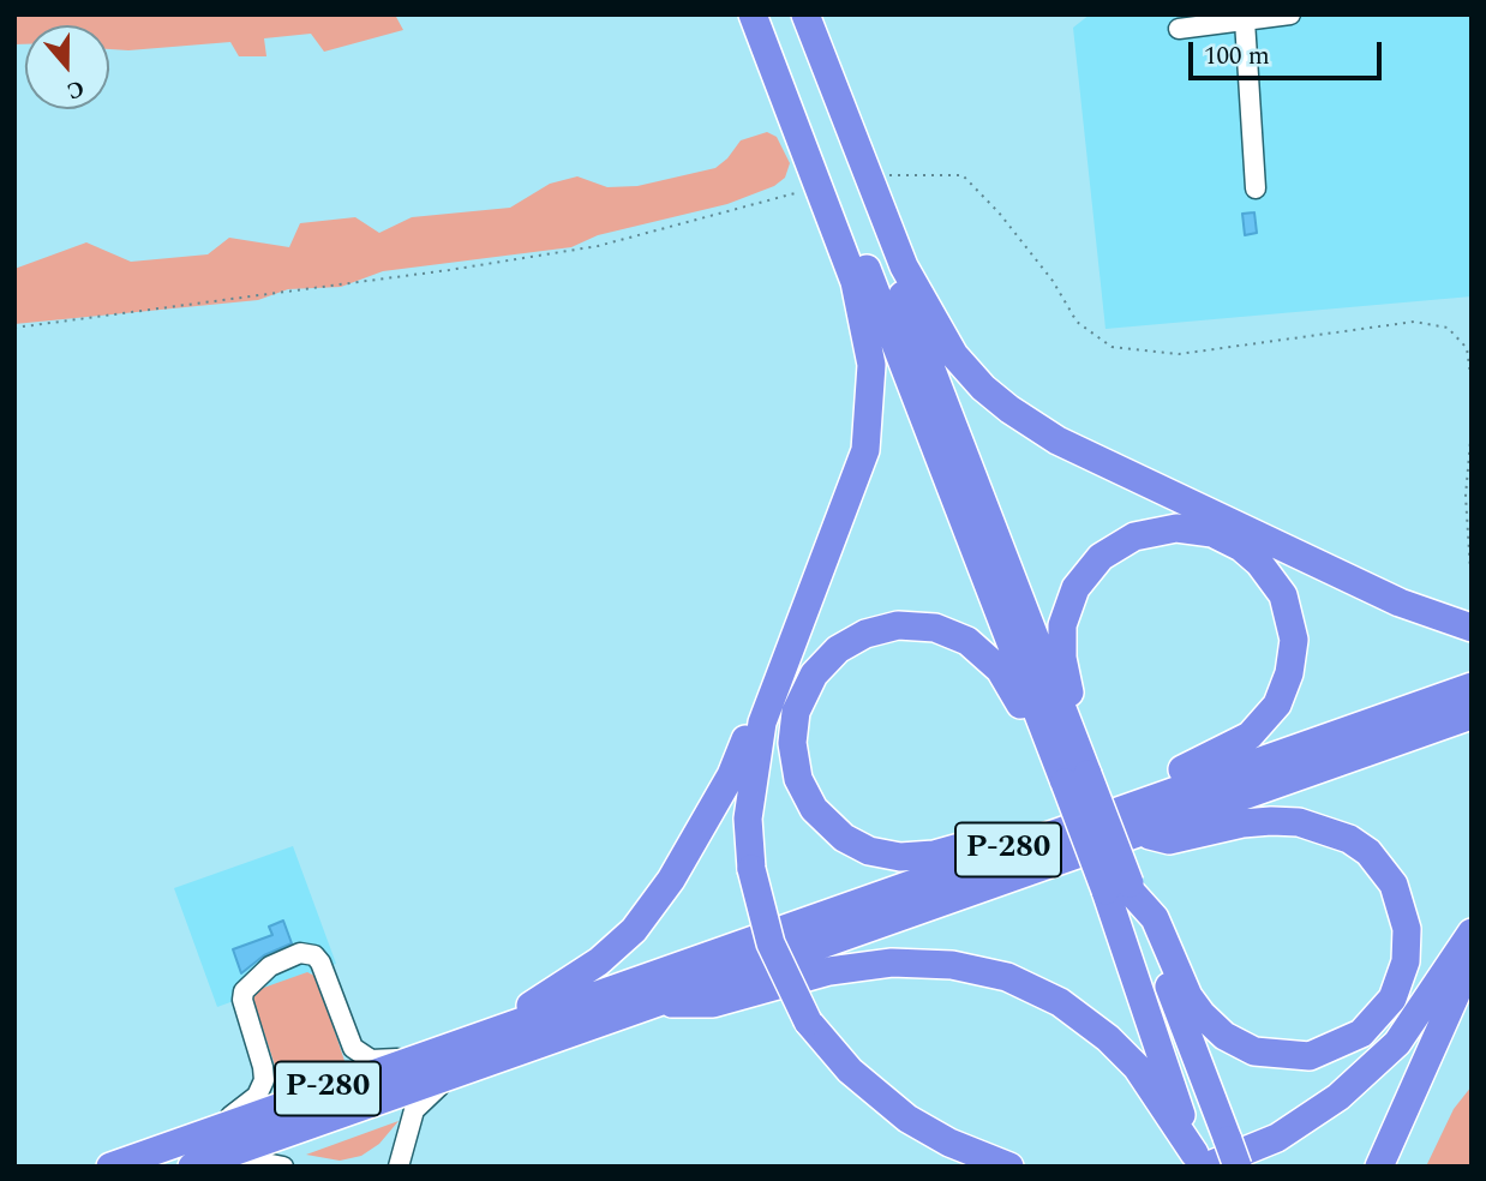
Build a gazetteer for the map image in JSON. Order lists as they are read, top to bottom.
{
  "streets": {
    "highway": ["Р-280"]
  },
  "scale_bar": "100 m",
  "north": "bottom"
}
